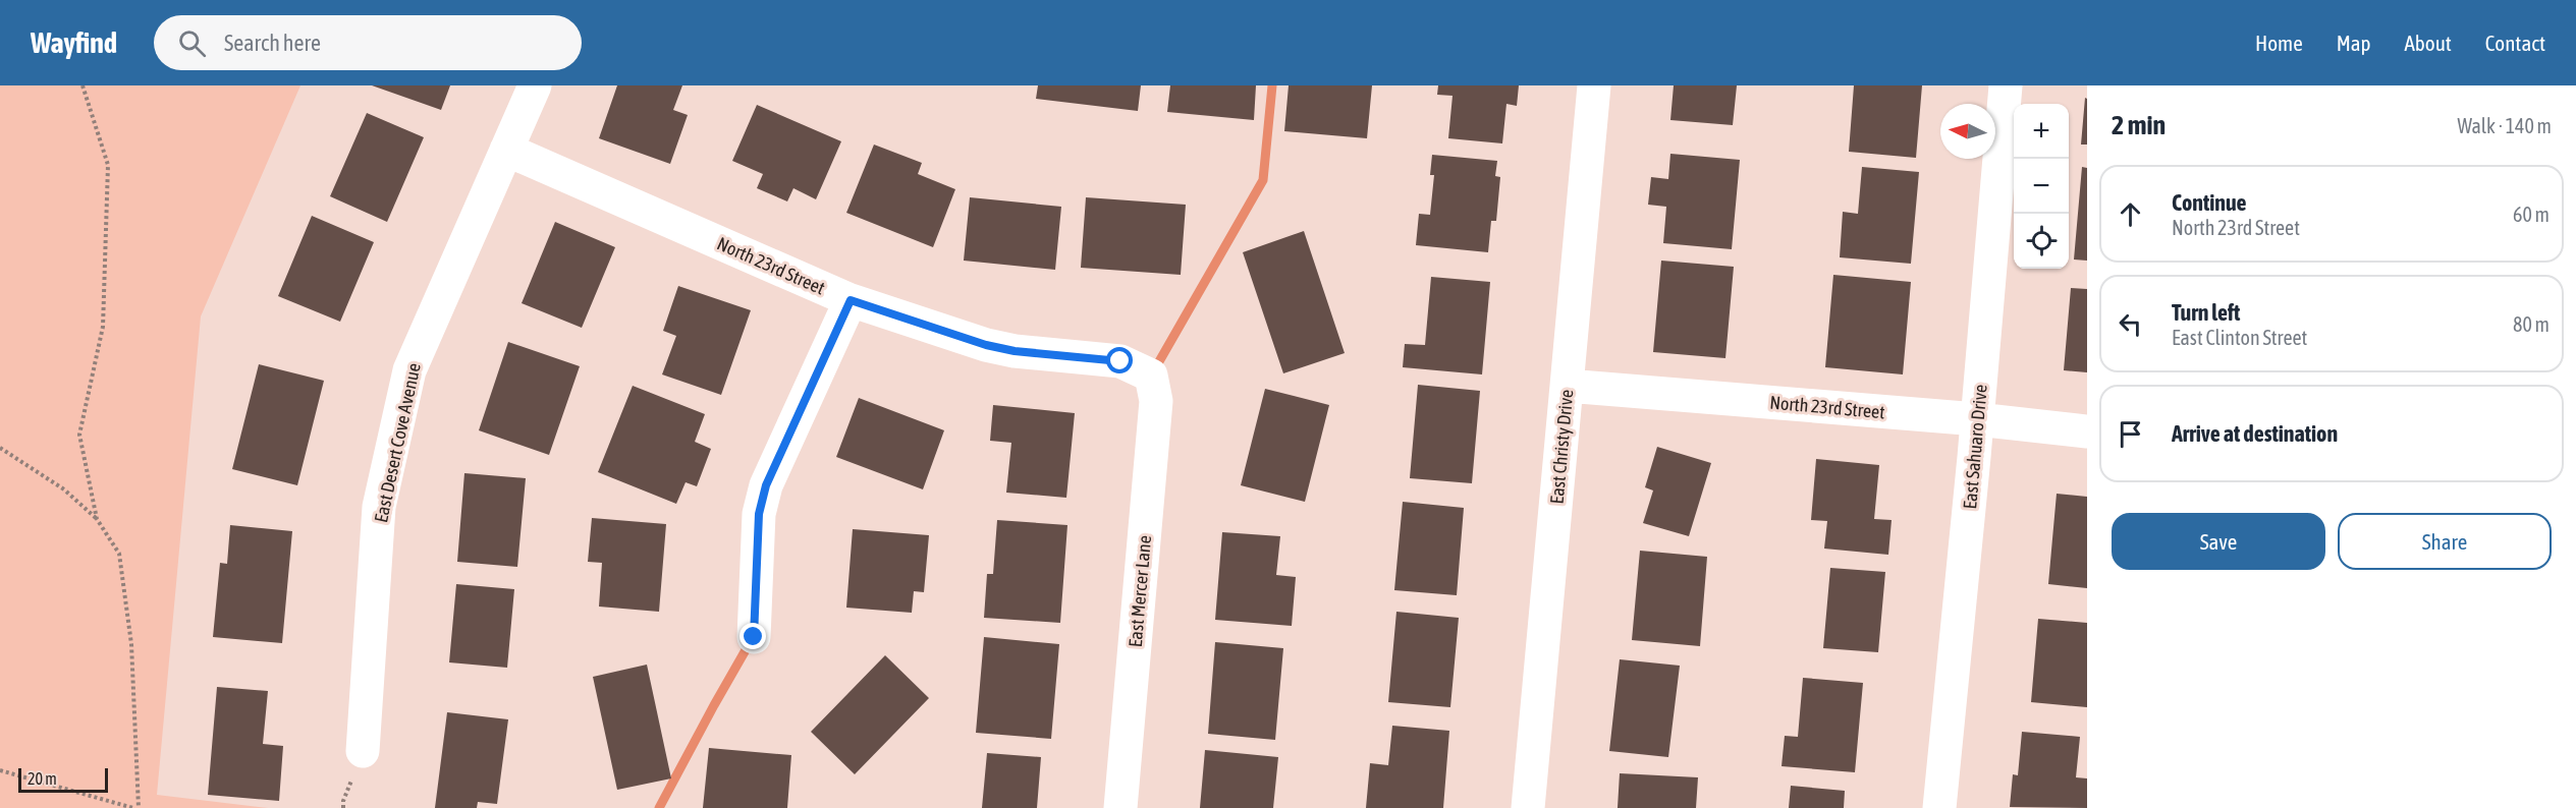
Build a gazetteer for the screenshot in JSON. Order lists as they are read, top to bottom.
{
  "streets": {
    "street": [
      "North 23rd Street",
      "East Desert Cove Avenue",
      "East Christy Drive",
      "East Sahuaro Drive",
      "East Mercer Lane"
    ]
  },
  "crossings": [
    ["North 23rd Street", "East Desert Cove Avenue"],
    ["North 23rd Street", "East Christy Drive"],
    ["North 23rd Street", "East Sahuaro Drive"],
    ["North 23rd Street", "East Mercer Lane"]
  ],
  "scale_bar": "20 m",
  "north": "left",
  "page": {
    "header": "Wayfind",
    "search": "Search here",
    "nav": [
      "Home",
      "Map",
      "About",
      "Contact"
    ],
    "heading": ["2 min", "Walk · 140 m"],
    "map_buttons": ["+", "−"],
    "list": [
      ["Continue", "North 23rd Street", "60 m"],
      ["Turn left", "East Clinton Street", "80 m"],
      "Arrive at destination"
    ],
    "buttons": ["Save", "Share"],
    "scale": "20 m"
  }
}
